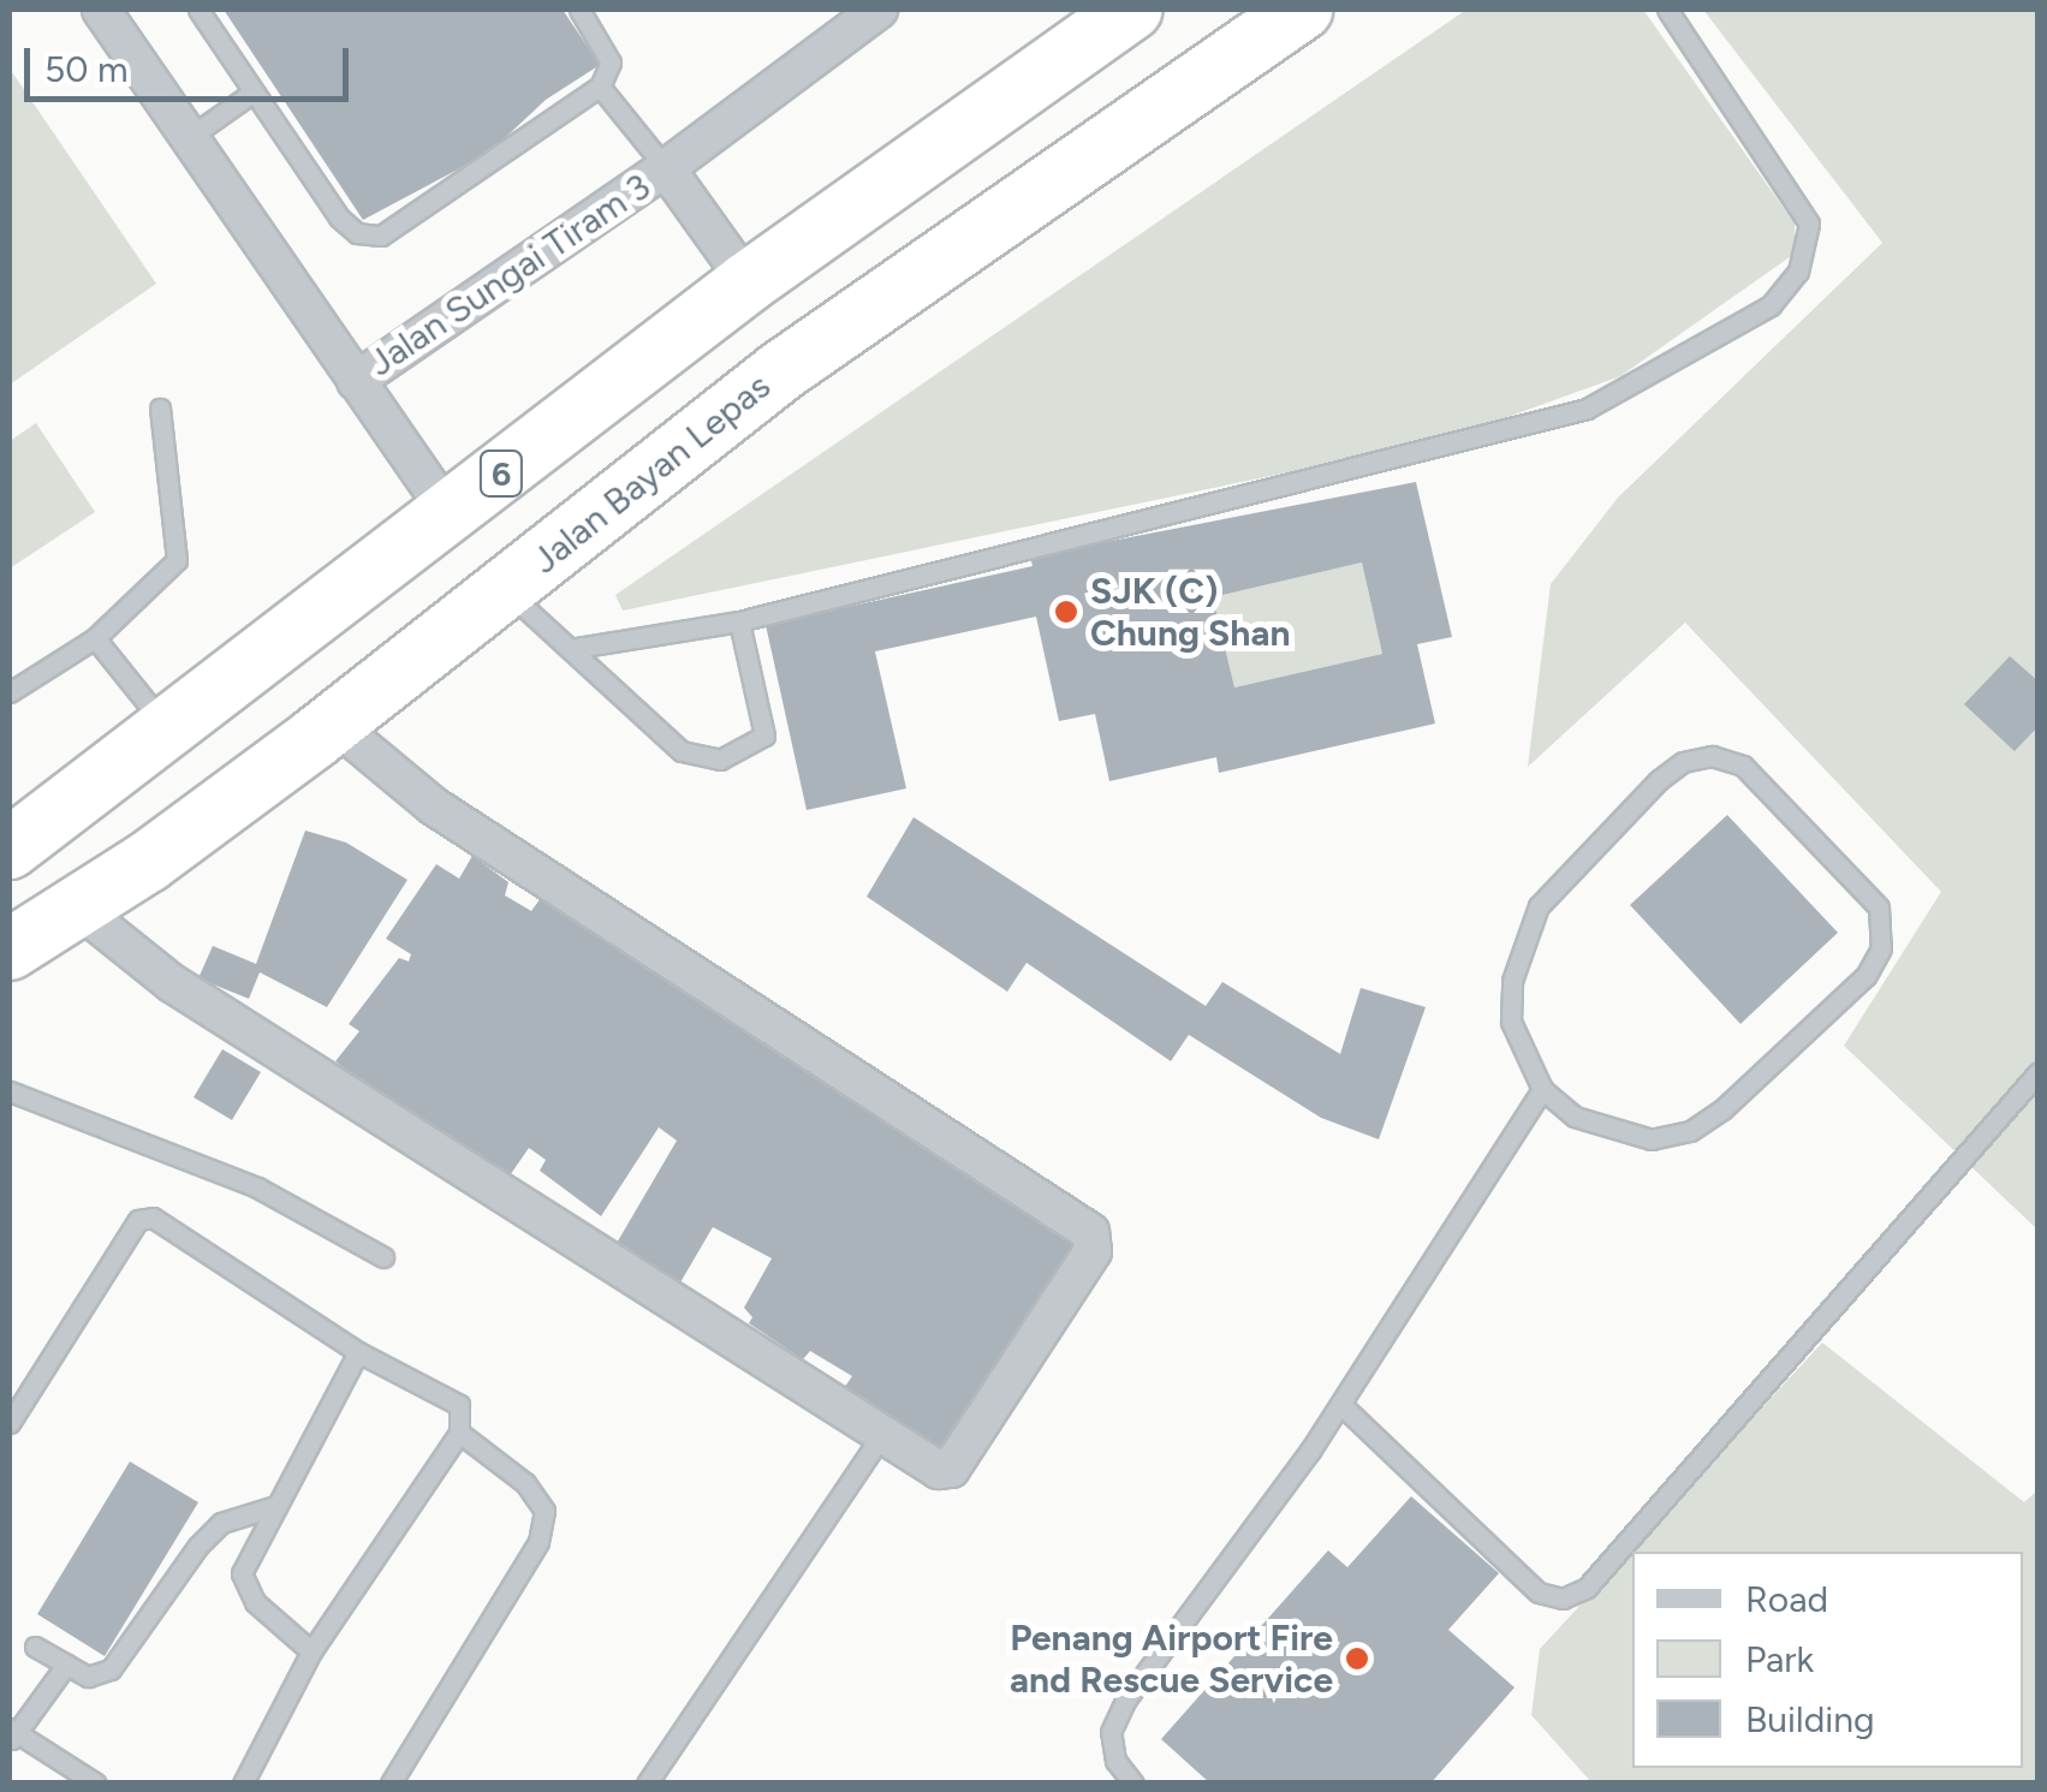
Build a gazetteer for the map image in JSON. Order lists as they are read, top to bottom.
{
  "streets": {
    "highway": ["6", "Jalan Bayan Lepas"],
    "street": ["Jalan Sungai Tiram 3"]
  },
  "crossings": [
    ["Jalan Sungai Tiram 3", "6"]
  ],
  "places": ["SJK (C) Chung Shan", "Penang Airport Fire and Rescue Service"],
  "legend": ["Road", "Park", "Building"],
  "scale_bar": "50 m"
}
